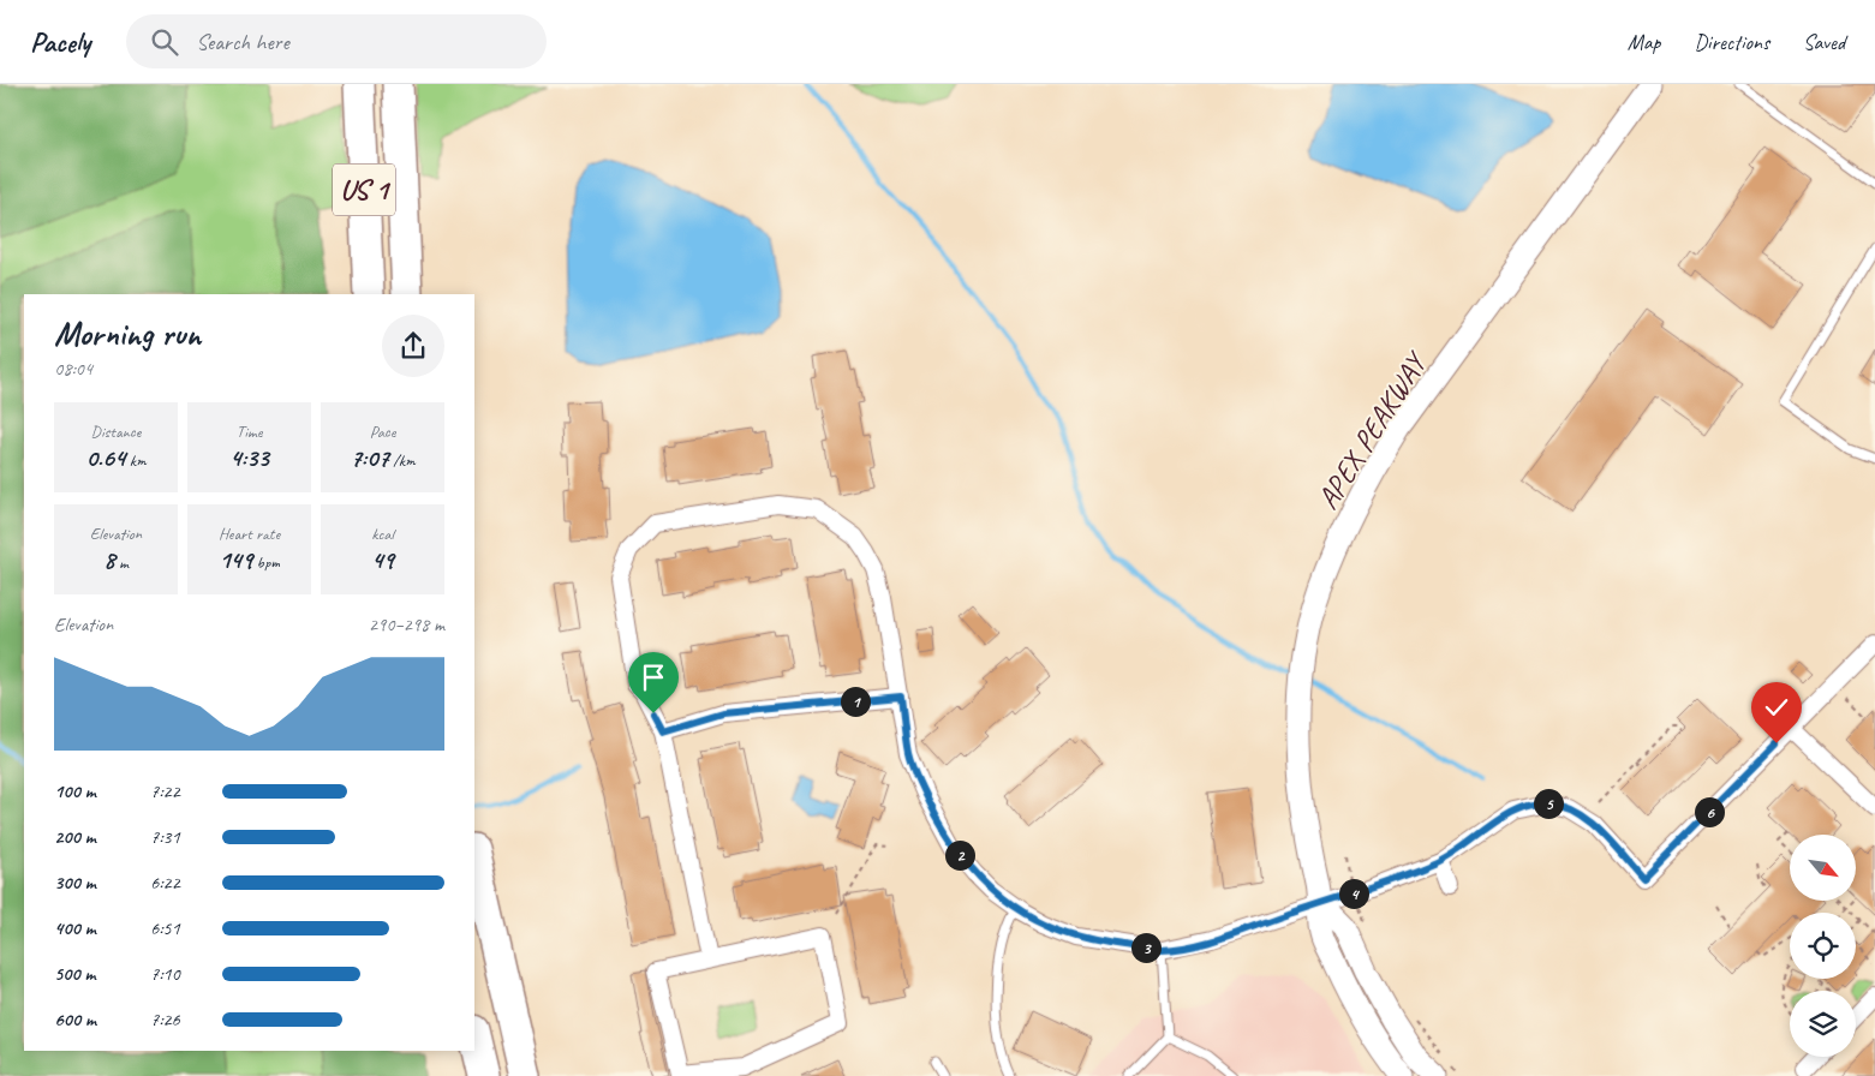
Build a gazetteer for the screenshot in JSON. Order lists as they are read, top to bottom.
{
  "streets": {
    "highway": ["US 1"],
    "main road": ["APEX PEAKWAY"]
  },
  "north": "bottom right",
  "page": {
    "header": "Pacely",
    "search": "Search here",
    "nav": ["Map", "Directions", "Saved"],
    "heading": ["Morning run", "08:04"],
    "stats": [
      ["Distance", "0.64 km"],
      ["Time", "4:33"],
      ["Pace", "7:07 /km"],
      ["Elevation", "8 m"],
      ["Heart rate", "149 bpm"],
      ["kcal", "49"]
    ],
    "chart": ["Elevation", "290–298 m"],
    "pins": [
      "1",
      "5",
      "6",
      "2",
      "4",
      "3"
    ],
    "list": [
      {
        "name": "100 m",
        "note": "7:22"
      },
      {
        "name": "200 m",
        "note": "7:31"
      },
      {
        "name": "300 m",
        "note": "6:22"
      },
      {
        "name": "400 m",
        "note": "6:51"
      },
      {
        "name": "500 m",
        "note": "7:10"
      },
      {
        "name": "600 m",
        "note": "7:26"
      }
    ]
  }
}
